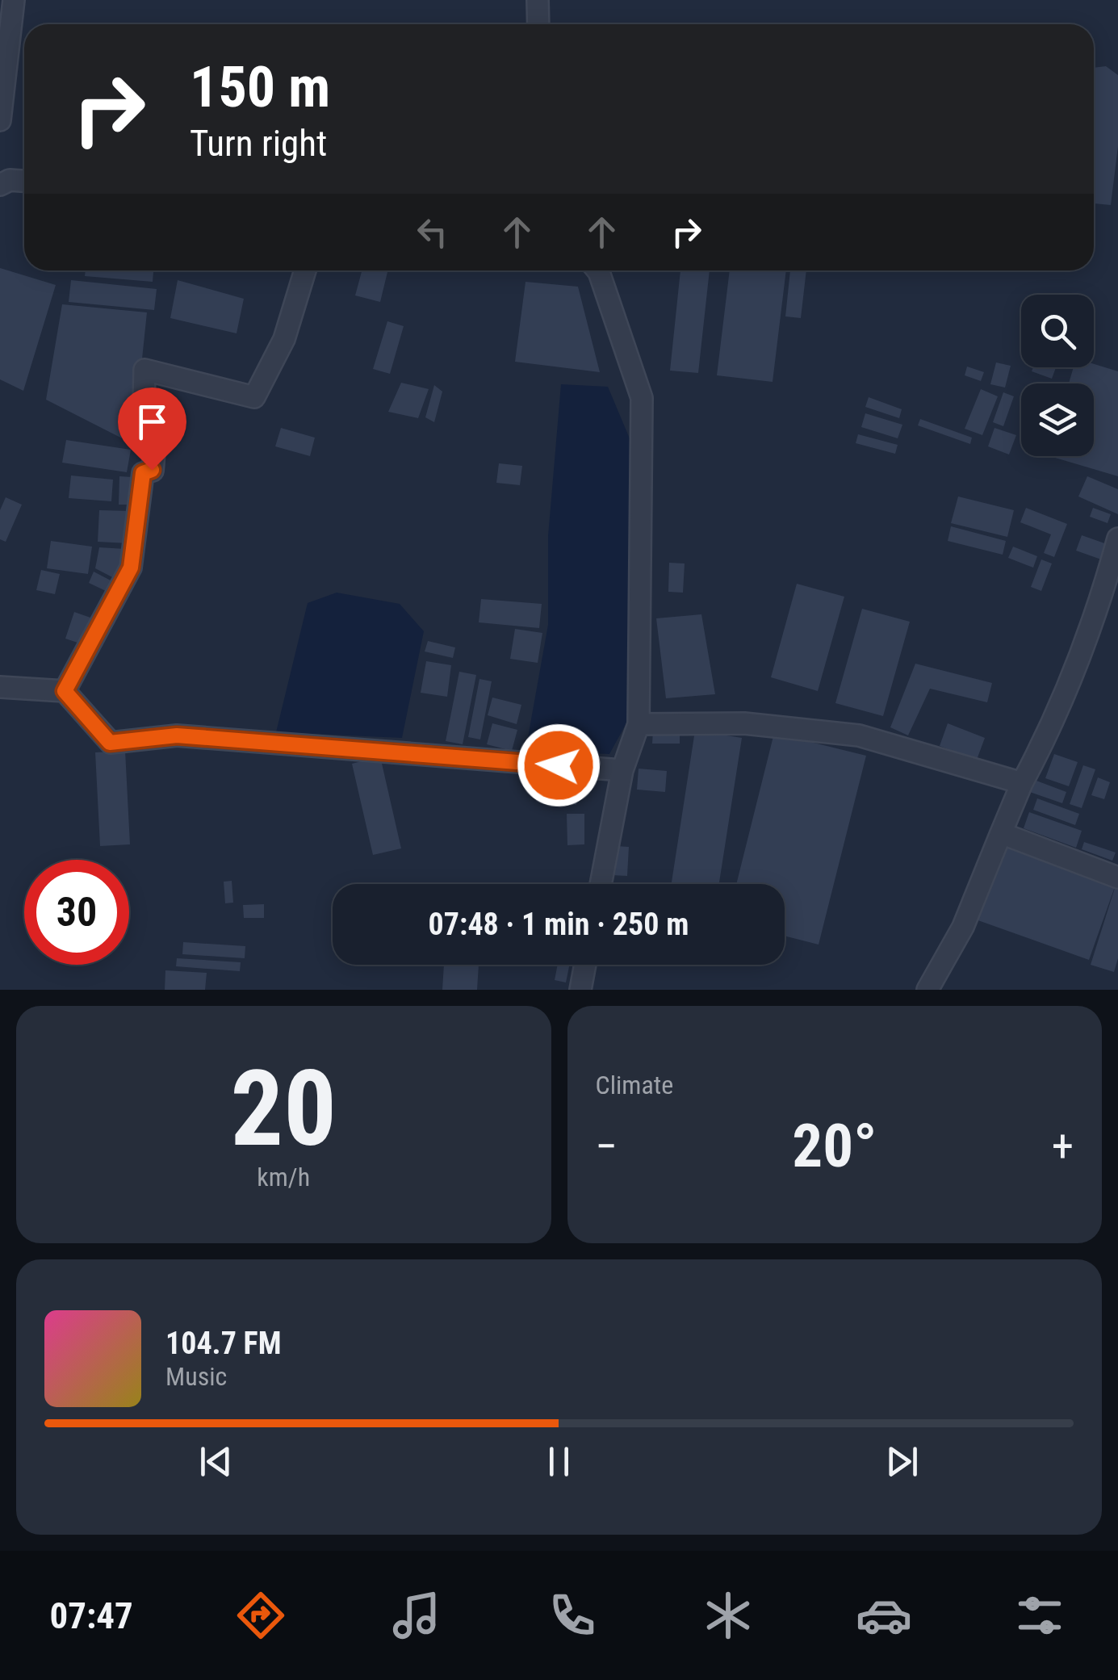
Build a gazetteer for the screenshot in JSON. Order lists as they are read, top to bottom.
{
  "page": {
    "turn": ["150 m", "Turn right"],
    "limit": "30",
    "trip": "07:48 · 1 min · 250 m",
    "tile": [
      ["20", "km/h"],
      "Climate"
    ],
    "heat": ["−", "20°", "+"],
    "song": ["104.7 FM", "Music"],
    "tabs": "07:47"
  }
}
